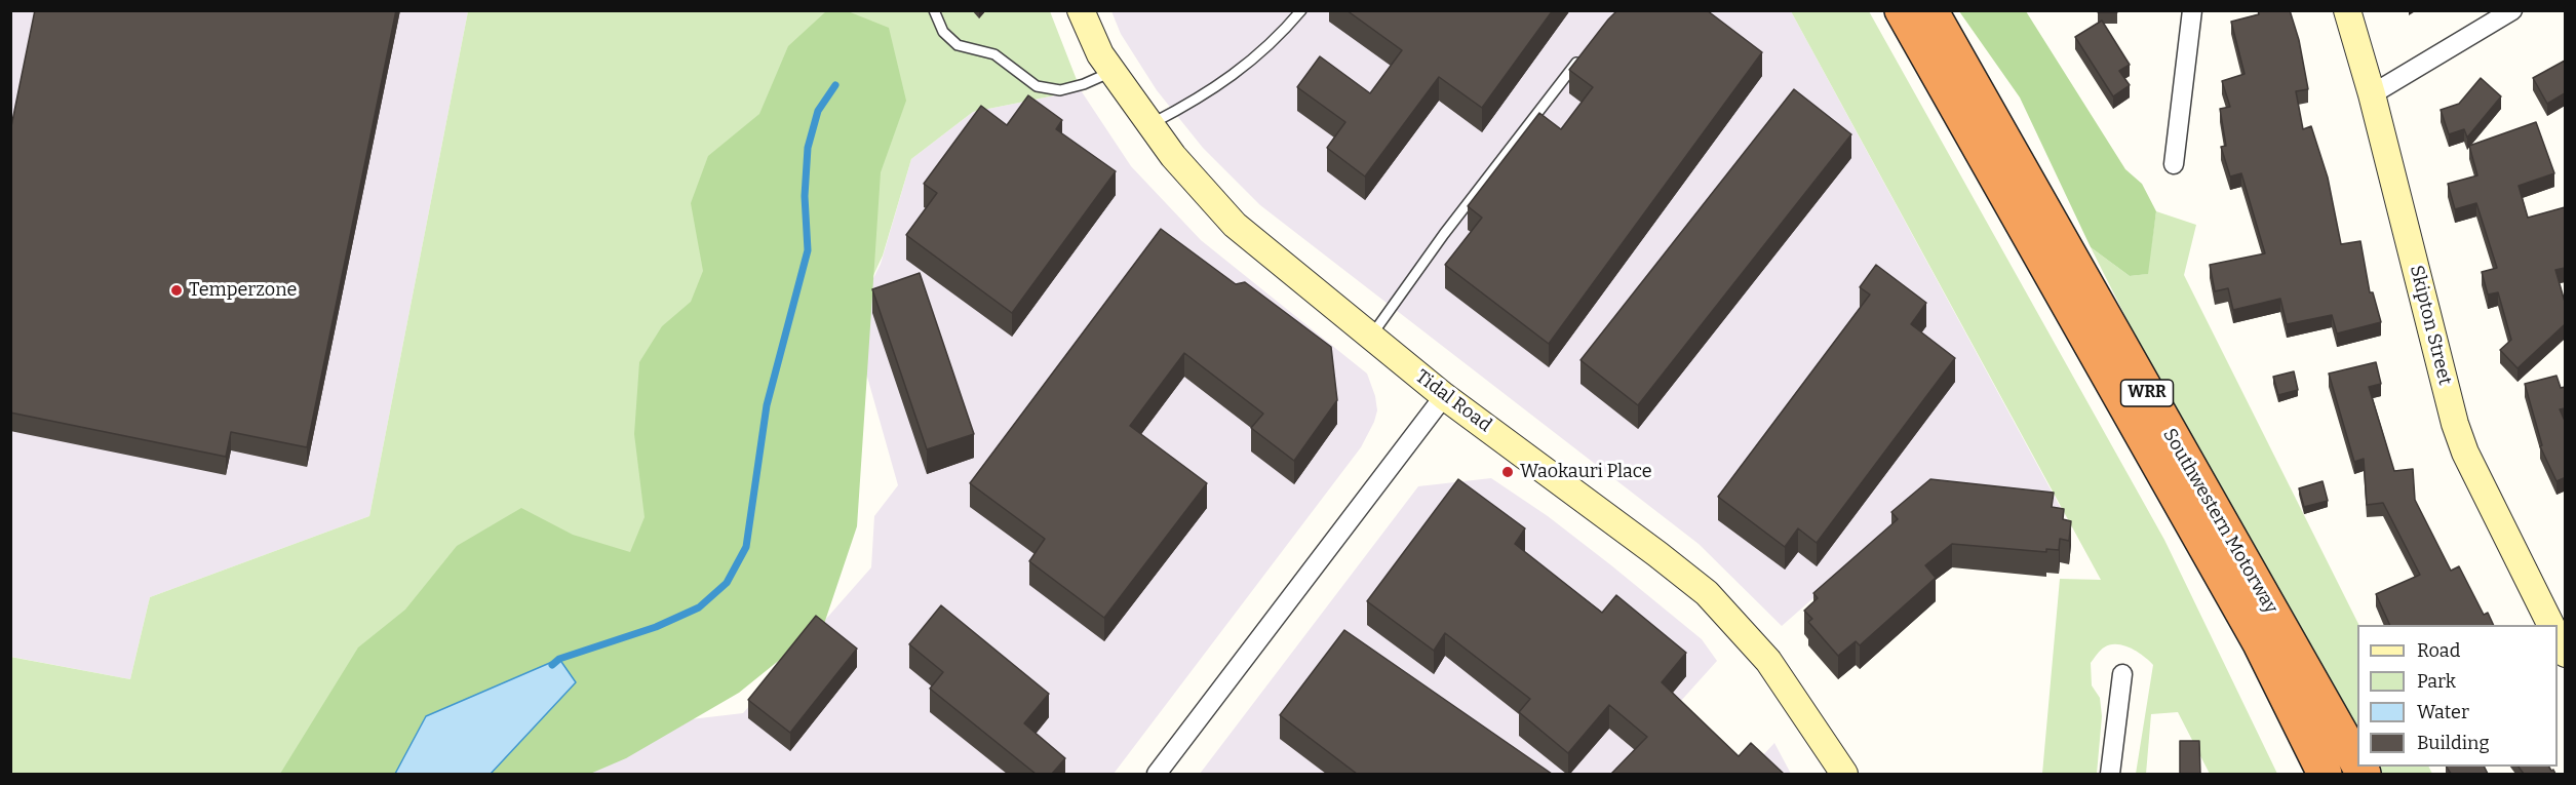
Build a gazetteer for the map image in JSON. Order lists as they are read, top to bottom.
{
  "streets": {
    "highway": ["WRR", "Southwestern Motorway"],
    "main road": ["Skipton Street", "Tidal Road"]
  },
  "places": ["Temperzone", "Waokauri Place"],
  "legend": [
    "Road",
    "Park",
    "Water",
    "Building"
  ]
}
